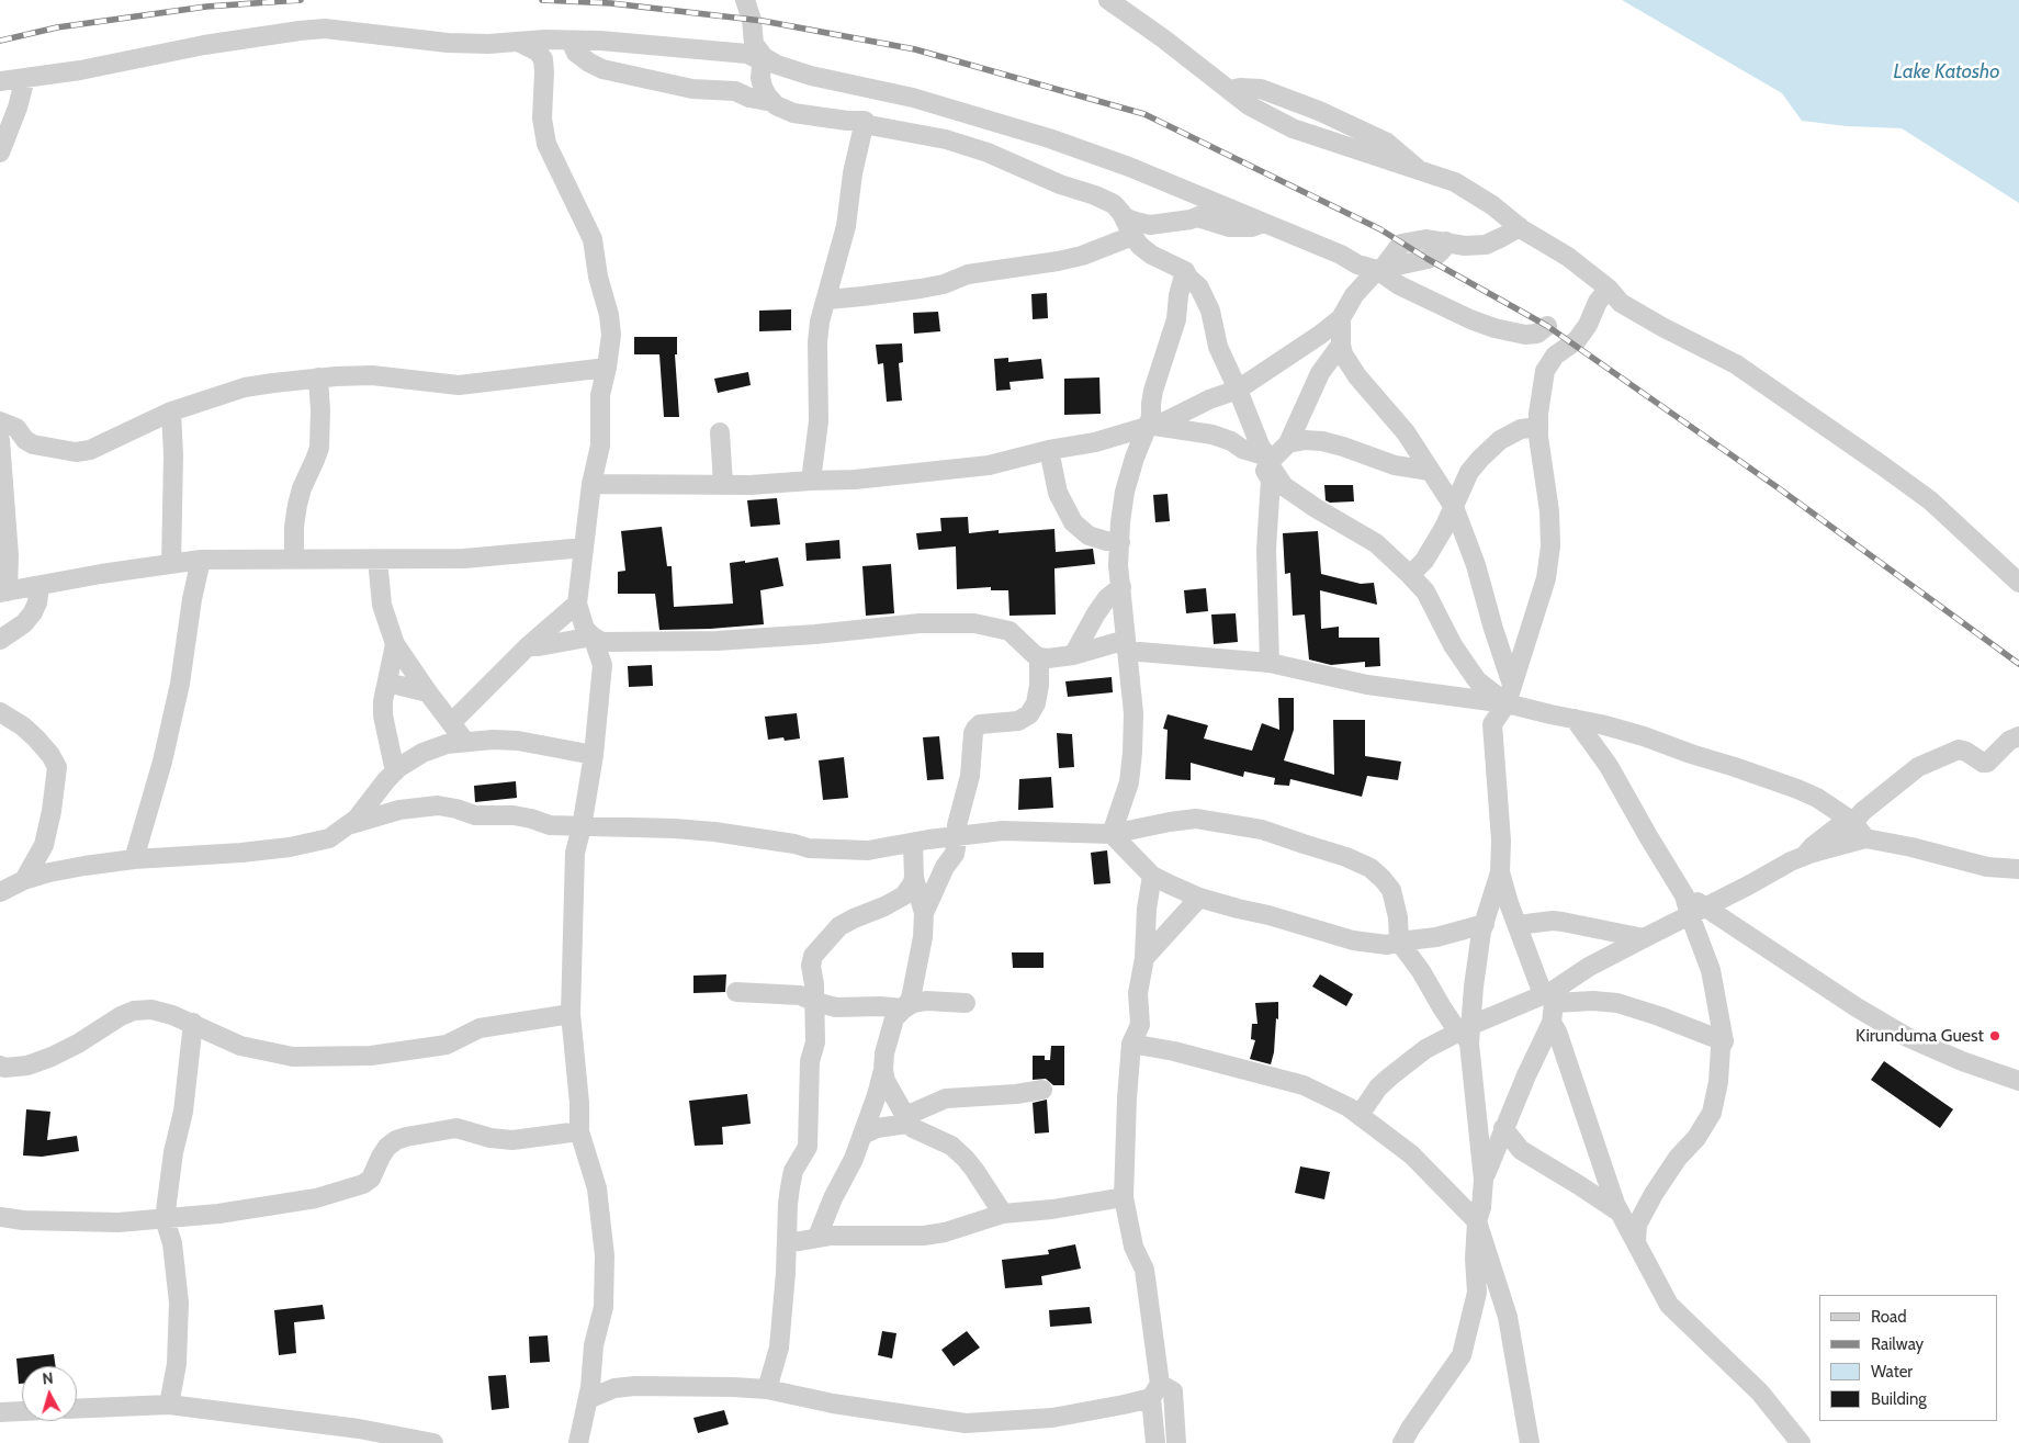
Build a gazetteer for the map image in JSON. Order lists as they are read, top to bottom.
{
  "water": ["Lake Katosho"],
  "places": ["Kirunduma Guest"],
  "legend": [
    "Road",
    "Railway",
    "Water",
    "Building"
  ],
  "north": "top"
}
